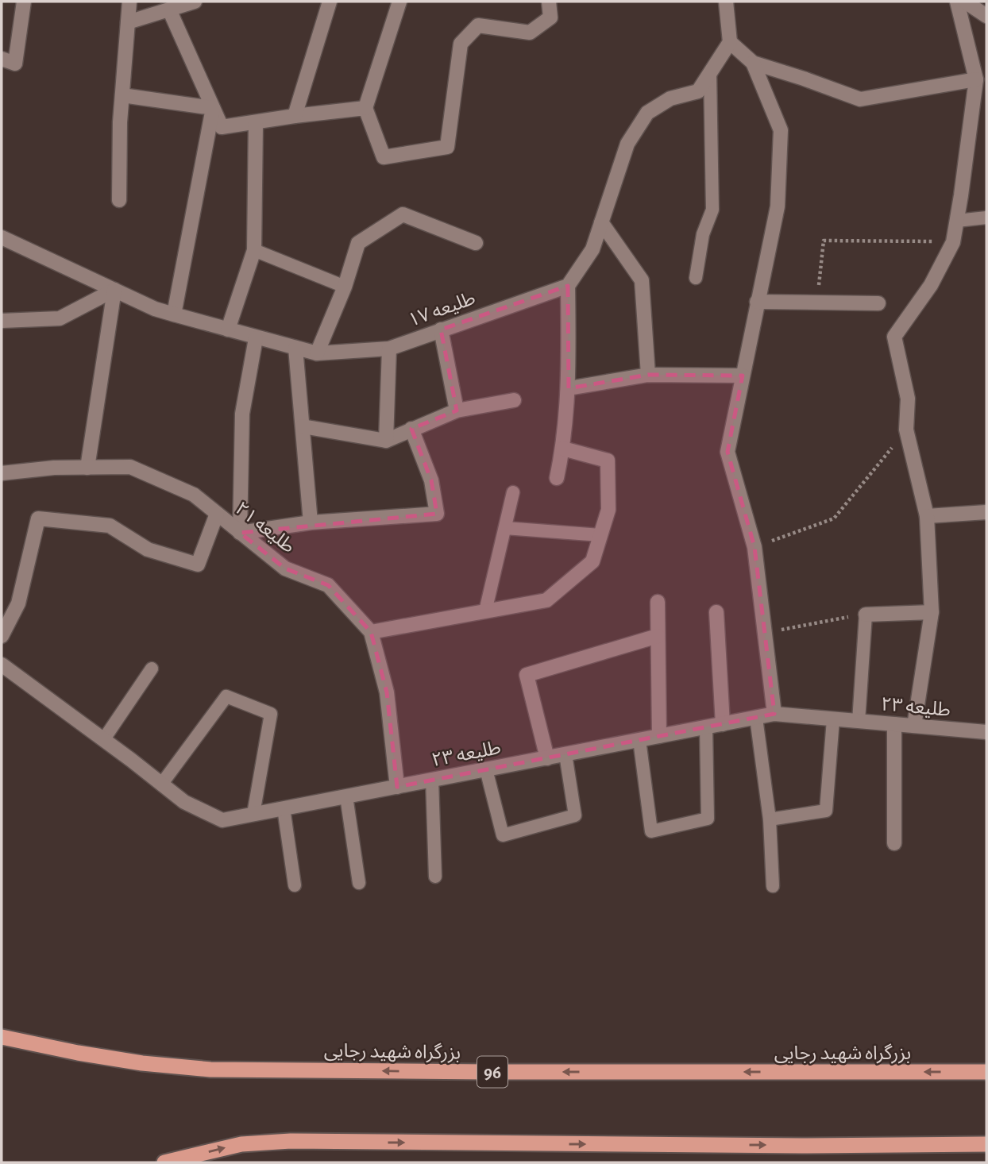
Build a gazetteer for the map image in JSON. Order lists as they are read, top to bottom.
{
  "streets": {
    "highway": ["بزرگراه شهید رجایی", "96"],
    "street": ["طلیعه ۱۷", "طلیعه ۲۱", "طلیعه ۲۳"]
  },
  "crossings": [
    ["طلیعه ۲۱", "طلیعه ۲۳"]
  ]
}
